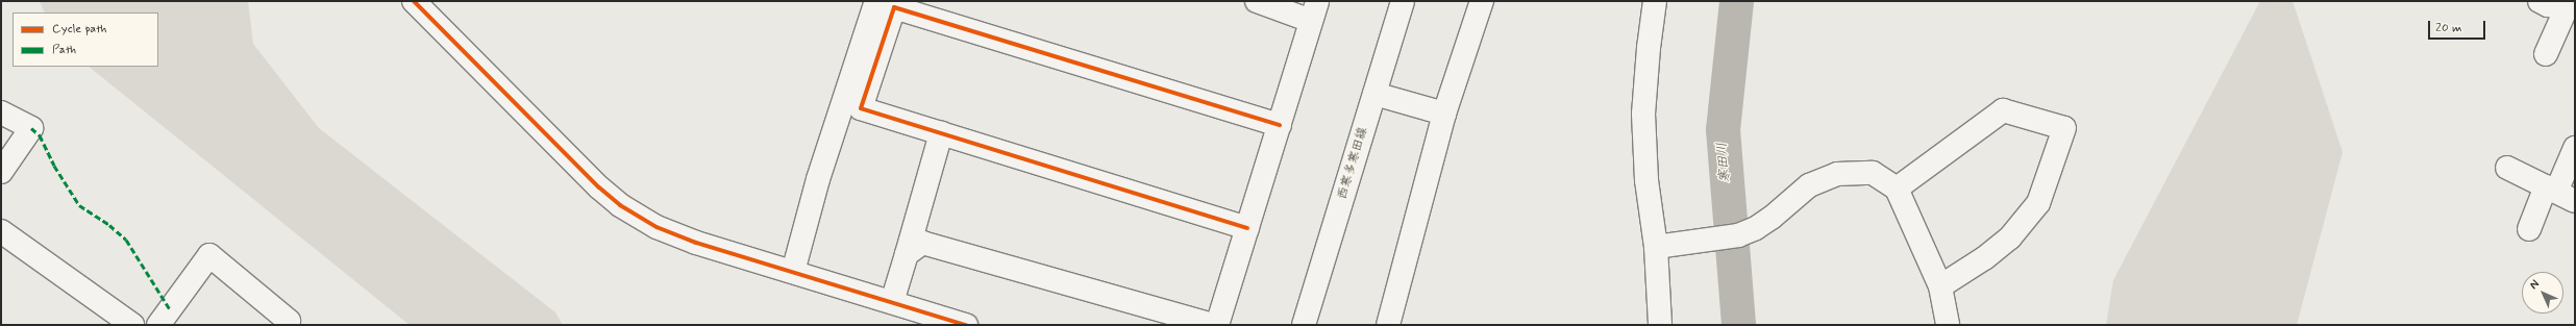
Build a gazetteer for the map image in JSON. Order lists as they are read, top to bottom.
{
  "streets": {
    "street": ["西寒多寒田線"]
  },
  "water": ["寒田川"],
  "legend": ["Cycle path", "Path"],
  "scale_bar": "20 m",
  "north": "top left"
}
